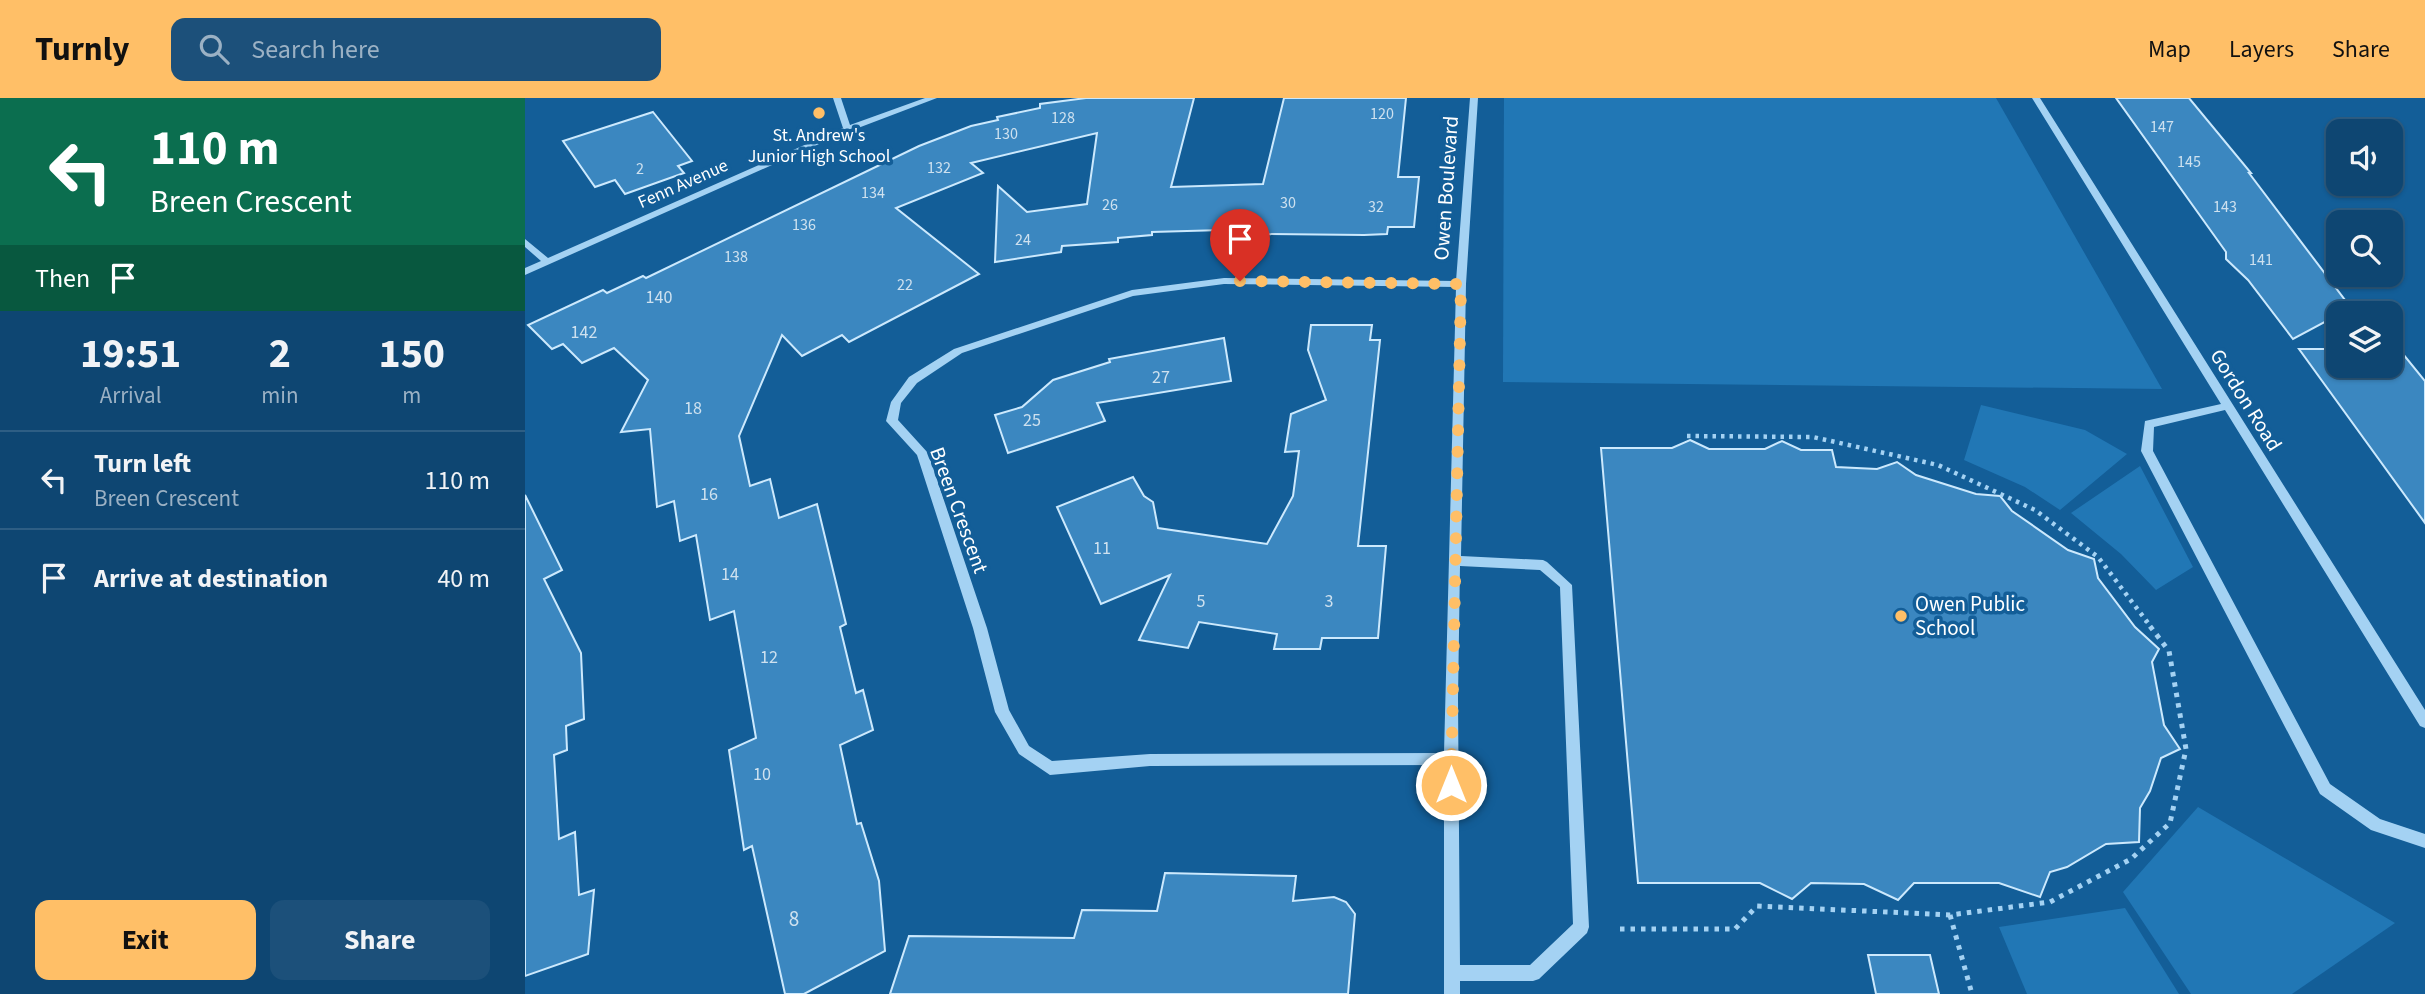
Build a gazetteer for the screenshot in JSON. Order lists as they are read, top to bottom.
{
  "streets": {
    "street": [
      "Fenn Avenue",
      "Owen Boulevard",
      "Gordon Road",
      "Breen Crescent"
    ]
  },
  "crossings": [
    ["Owen Boulevard", "Breen Crescent"]
  ],
  "places": ["St. Andrew's Junior High School", "Owen Public School"],
  "house_numbers": [
    "120",
    "128",
    "147",
    "130",
    "145",
    "132",
    "2",
    "134",
    "30",
    "26",
    "32",
    "143",
    "136",
    "24",
    "138",
    "141",
    "22",
    "140",
    "142",
    "27",
    "18",
    "25",
    "16",
    "11",
    "14",
    "5",
    "3",
    "12",
    "10",
    "8"
  ],
  "page": {
    "header": "Turnly",
    "search": "Search here",
    "nav": ["Map", "Layers", "Share"],
    "turn": ["110 m", "Breen Crescent"],
    "then": "Then",
    "eta": [
      "19:51",
      "Arrival",
      "2",
      "min",
      "150",
      "m"
    ],
    "list": [
      {
        "name": "Turn left",
        "note": "Breen Crescent",
        "value": "110 m"
      },
      {
        "name": "Arrive at destination",
        "value": "40 m"
      }
    ],
    "buttons": ["Exit", "Share"]
  }
}
